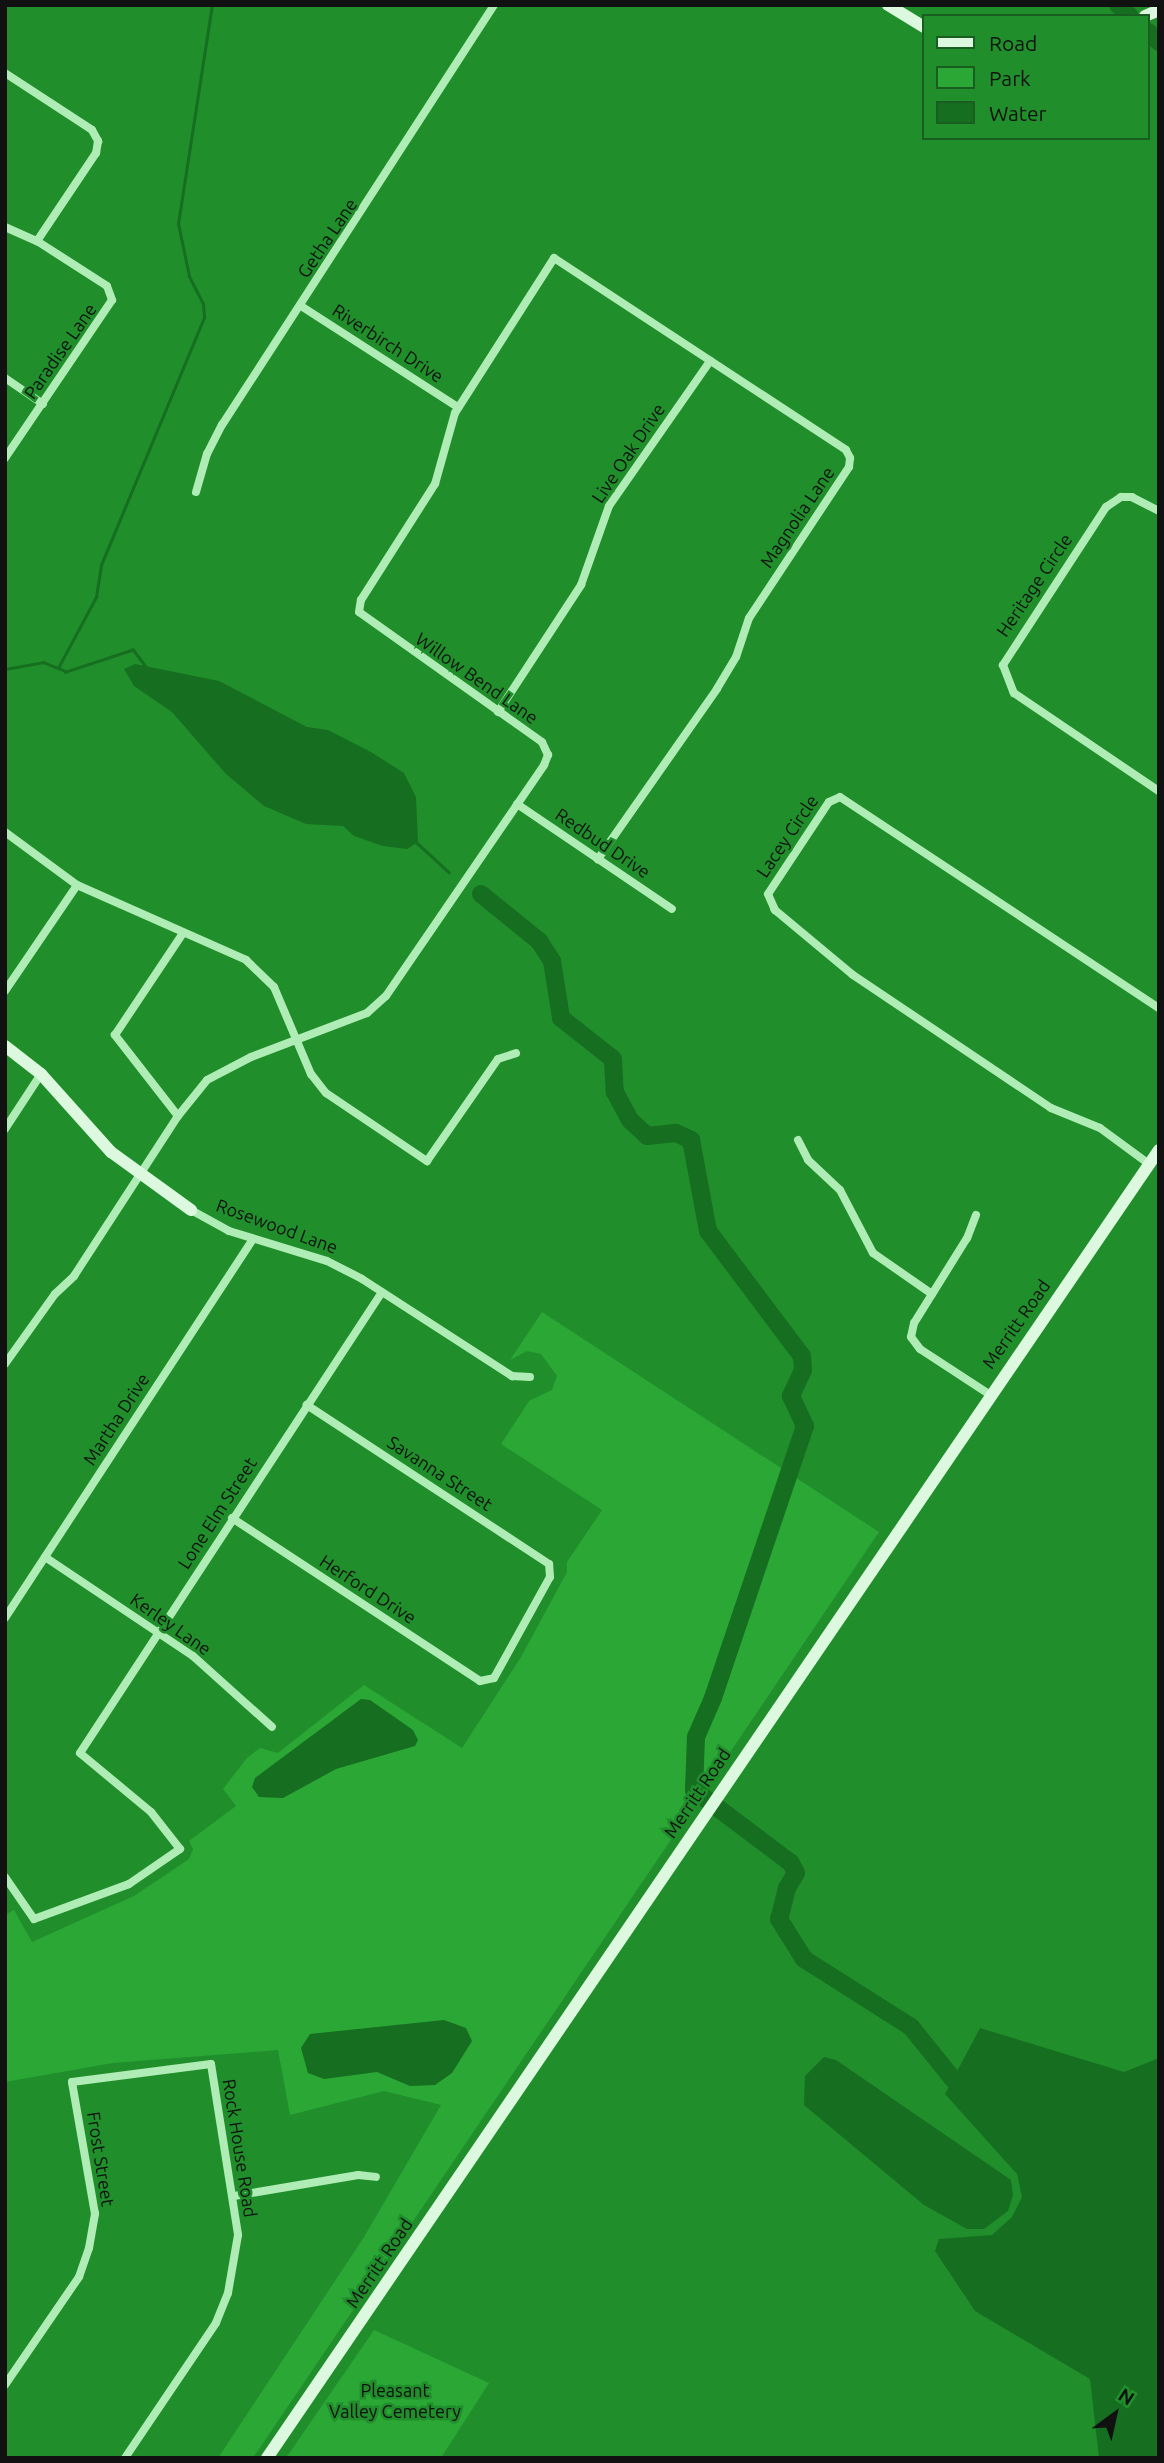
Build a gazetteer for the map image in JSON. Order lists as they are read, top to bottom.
{
  "streets": {
    "main road": ["Rosewood Lane", "Merritt Road"],
    "street": [
      "Getha Lane",
      "Riverbirch Drive",
      "Paradise Lane",
      "Live Oak Drive",
      "Magnolia Lane",
      "Heritage Circle",
      "Willow Bend Lane",
      "Lacey Circle",
      "Redbud Drive",
      "Martha Drive",
      "Savanna Street",
      "Lone Elm Street",
      "Herford Drive",
      "Kerley Lane",
      "Rock House Road",
      "Frost Street"
    ]
  },
  "crossings": [
    ["Getha Lane", "Riverbirch Drive"],
    ["Riverbirch Drive", "Willow Bend Lane"],
    ["Live Oak Drive", "Magnolia Lane"],
    ["Live Oak Drive", "Willow Bend Lane"],
    ["Magnolia Lane", "Willow Bend Lane"],
    ["Magnolia Lane", "Redbud Drive"],
    ["Willow Bend Lane", "Redbud Drive"],
    ["Willow Bend Lane", "Rosewood Lane"],
    ["Lacey Circle", "Merritt Road"],
    ["Rosewood Lane", "Martha Drive"],
    ["Rosewood Lane", "Lone Elm Street"],
    ["Martha Drive", "Kerley Lane"],
    ["Savanna Street", "Lone Elm Street"],
    ["Savanna Street", "Herford Drive"],
    ["Lone Elm Street", "Herford Drive"],
    ["Lone Elm Street", "Kerley Lane"],
    ["Rock House Road", "Frost Street"]
  ],
  "parks": ["Pleasant Valley Cemetery"],
  "legend": ["Road", "Park", "Water"],
  "north": "top right"
}
